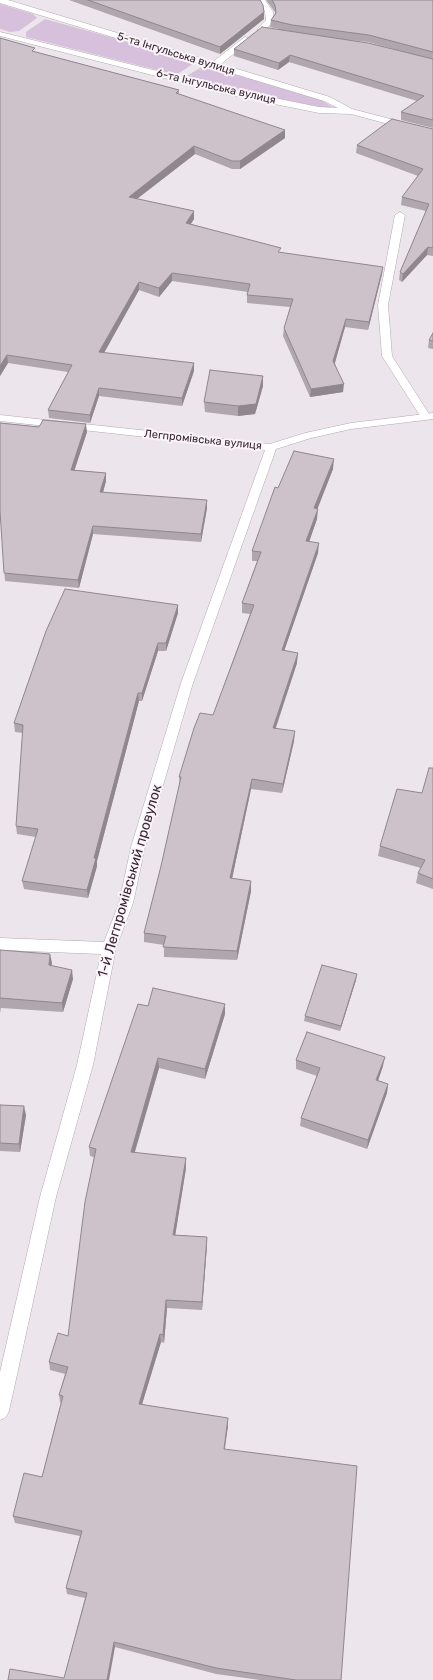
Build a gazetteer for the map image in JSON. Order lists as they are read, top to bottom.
{
  "streets": {
    "street": [
      "5-та Інгульська вулиця",
      "6-та Інгульська вулиця",
      "Легпромівська вулиця",
      "1-й Легпромівський провулок"
    ]
  },
  "crossings": [
    ["5-та Інгульська вулиця", "6-та Інгульська вулиця"],
    ["Легпромівська вулиця", "1-й Легпромівський провулок"]
  ]
}
